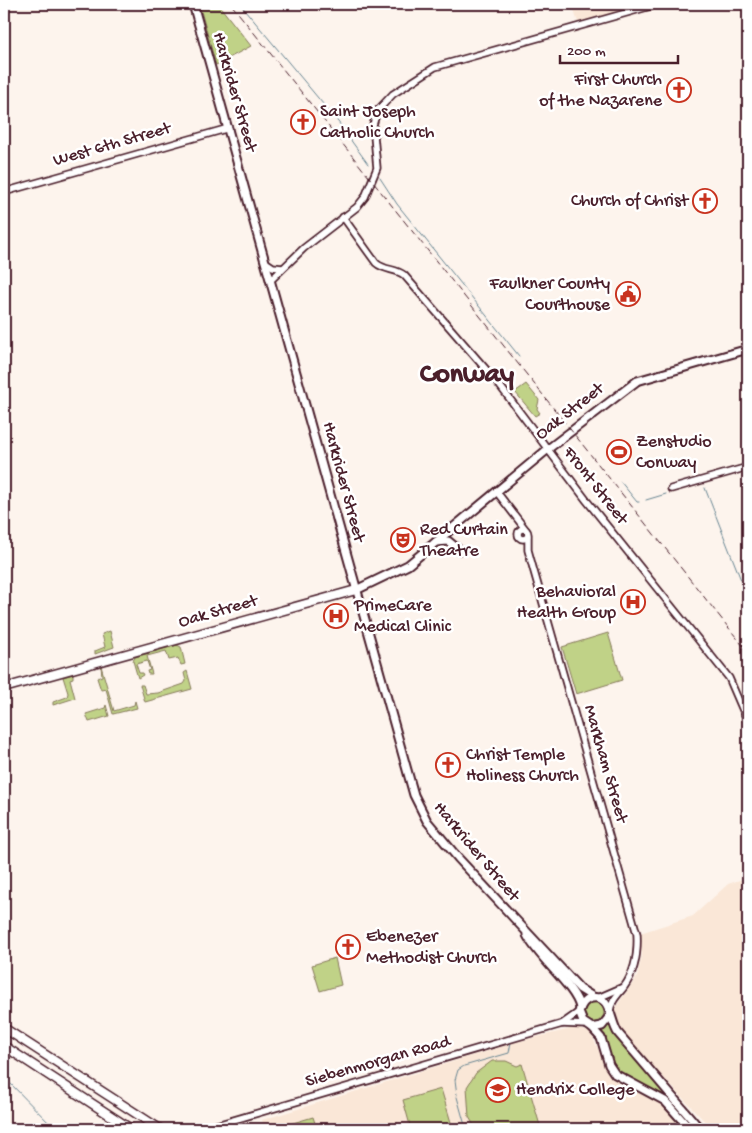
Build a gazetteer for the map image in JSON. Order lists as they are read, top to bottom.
{
  "streets": {
    "highway": ["Oak Street"],
    "main road": ["Harkrider Street"],
    "street": [
      "West 6th Street",
      "Front Street",
      "Markham Street",
      "Siebenmorgan Road"
    ]
  },
  "crossings": [
    ["Harkrider Street", "West 6th Street"],
    ["Harkrider Street", "Oak Street"],
    ["Harkrider Street", "Markham Street"],
    ["Harkrider Street", "Siebenmorgan Road"],
    ["Oak Street", "Front Street"],
    ["Markham Street", "Siebenmorgan Road"]
  ],
  "districts": ["Conway"],
  "places": {
    "church": [
      "First Church of the Nazarene",
      "Saint Joseph Catholic Church",
      "Church of Christ",
      "Christ Temple Holiness Church",
      "Ebenezer Methodist Church"
    ],
    "public building": ["Faulkner County Courthouse"],
    "sports": ["Zenstudio Conway"],
    "theatre": ["Red Curtain Theatre"],
    "hospital": ["Behavioral Health Group", "PrimeCare Medical Clinic"],
    "school or university": ["Hendrix College"]
  },
  "scale_bar": "200 m"
}
